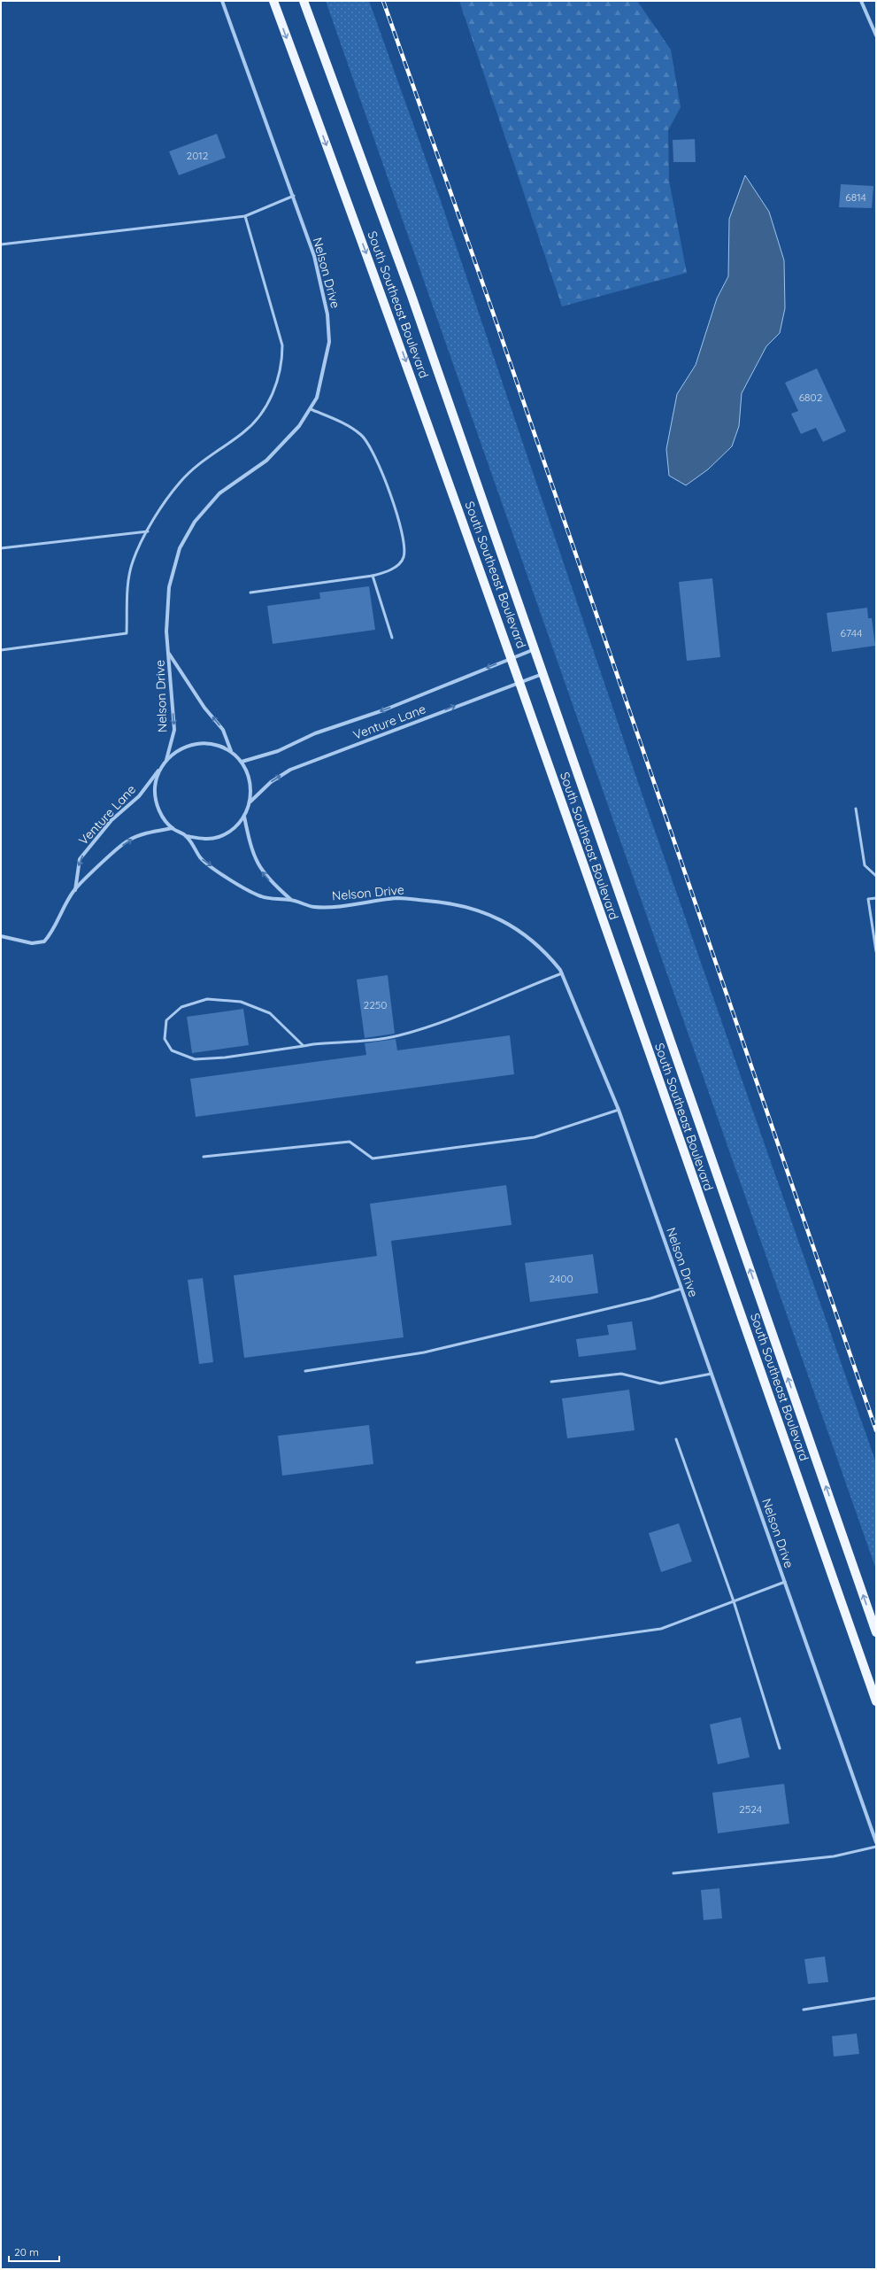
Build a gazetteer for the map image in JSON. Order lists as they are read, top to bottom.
{
  "streets": {
    "main road": ["South Southeast Boulevard"],
    "street": ["Nelson Drive", "Venture Lane"]
  },
  "crossings": [
    ["Nelson Drive", "Venture Lane"],
    ["South Southeast Boulevard", "Venture Lane"]
  ],
  "house_numbers": [
    "2012",
    "6814",
    "6802",
    "6744",
    "2250",
    "2400",
    "2524"
  ],
  "scale_bar": "20 m"
}
